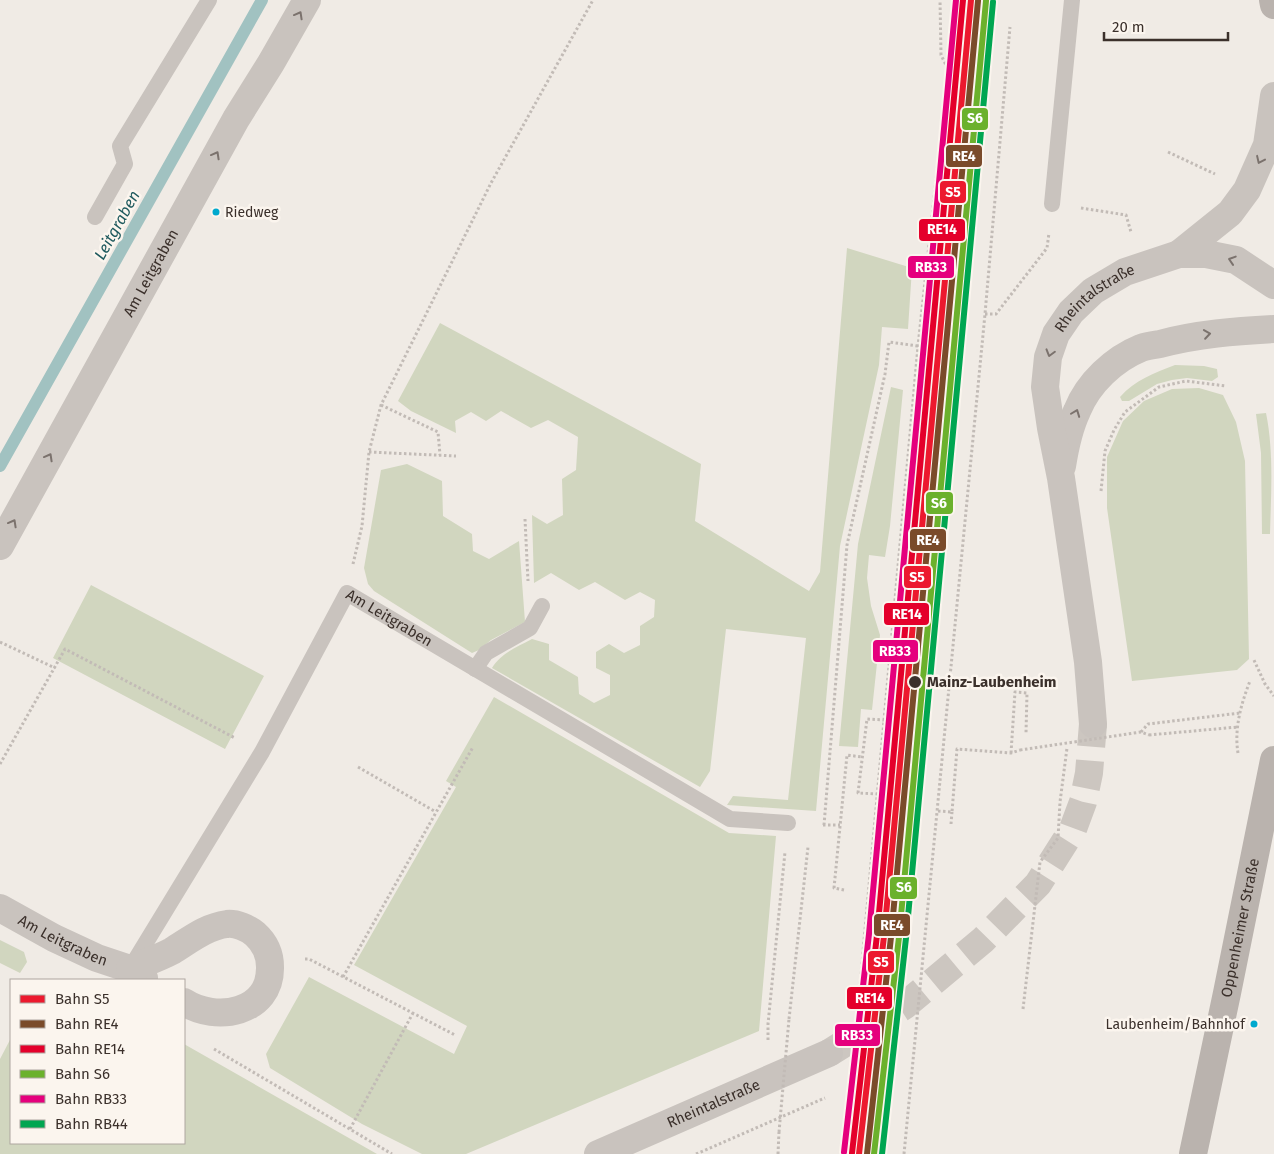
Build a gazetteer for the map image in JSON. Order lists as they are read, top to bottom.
{
  "streets": {
    "main road": ["Oppenheimer Straße"],
    "street": ["Am Leitgraben", "Rheintalstraße"]
  },
  "one_way": ["Am Leitgraben"],
  "water": ["Leitgraben"],
  "places": ["Riedweg", "Mainz-Laubenheim", "Laubenheim/Bahnhof"],
  "lines": [
    "rail line S5",
    "rail line RE14",
    "rail line RB33",
    "rail line RE4",
    "rail line S6",
    "rail line RB44"
  ],
  "legend": [
    "Bahn S5",
    "Bahn RE4",
    "Bahn RE14",
    "Bahn S6",
    "Bahn RB33",
    "Bahn RB44"
  ],
  "scale_bar": "20 m"
}
